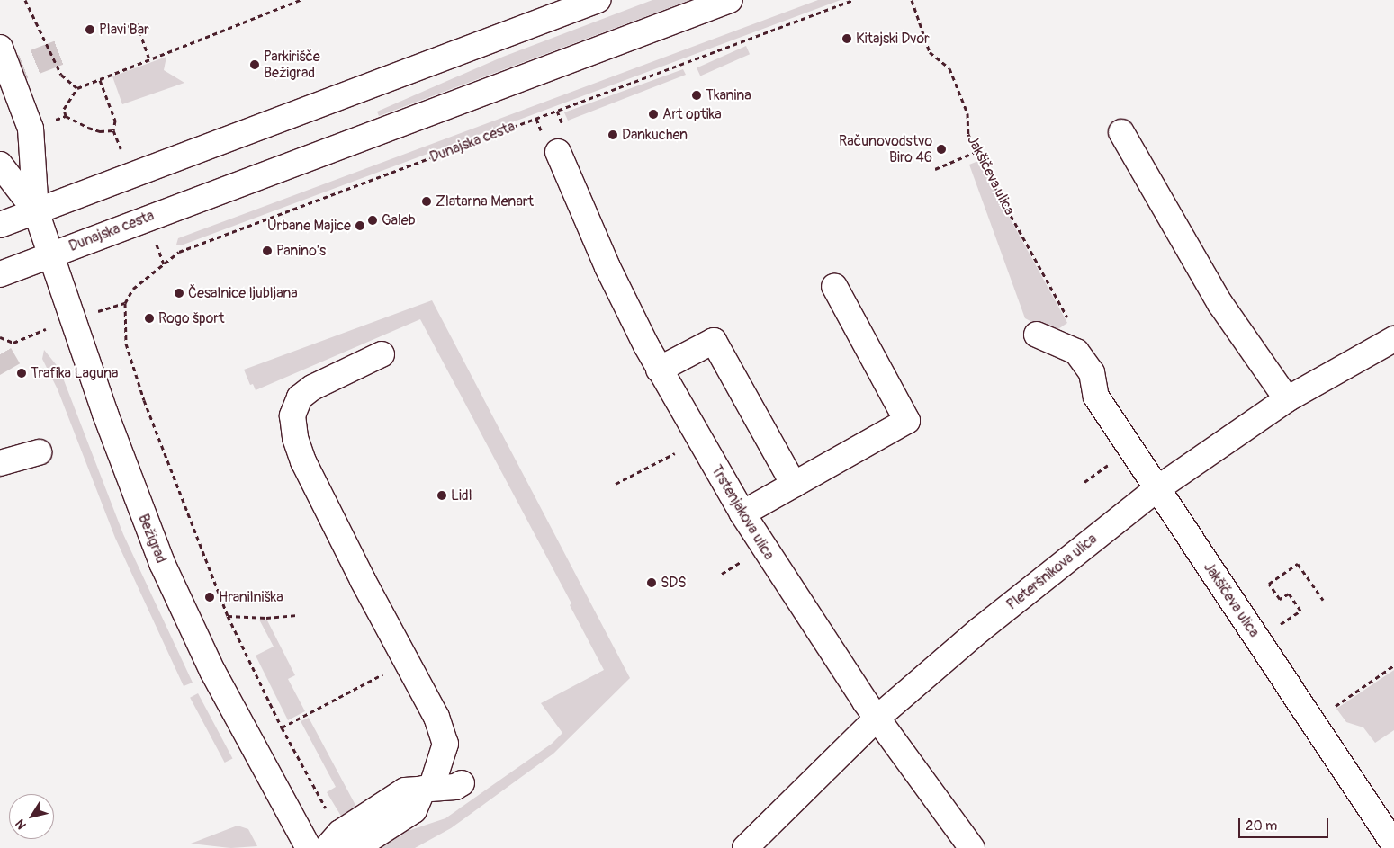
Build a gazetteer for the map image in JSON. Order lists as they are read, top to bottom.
{
  "streets": {
    "street": [
      "Dunajska cesta",
      "Jakšičeva ulica",
      "Trstenjakova ulica",
      "Bežigrad",
      "Pleteršnikova ulica"
    ]
  },
  "crossings": [
    ["Dunajska cesta", "Bežigrad"],
    ["Jakšičeva ulica", "Pleteršnikova ulica"],
    ["Trstenjakova ulica", "Pleteršnikova ulica"]
  ],
  "places": [
    "Plavi Bar",
    "Kitajski Dvor",
    "Parkirišče Bežigrad",
    "Tkanina",
    "Art optika",
    "Dankuchen",
    "Računovodstvo Biro 46",
    "Zlatarna Menart",
    "Galeb",
    "Urbane Majice",
    "Panino's",
    "Česalnice ljubljana",
    "Rogo šport",
    "Trafika Laguna",
    "Lidl",
    "SDS",
    "Hranilniška"
  ],
  "scale_bar": "20 m",
  "north": "bottom left"
}
